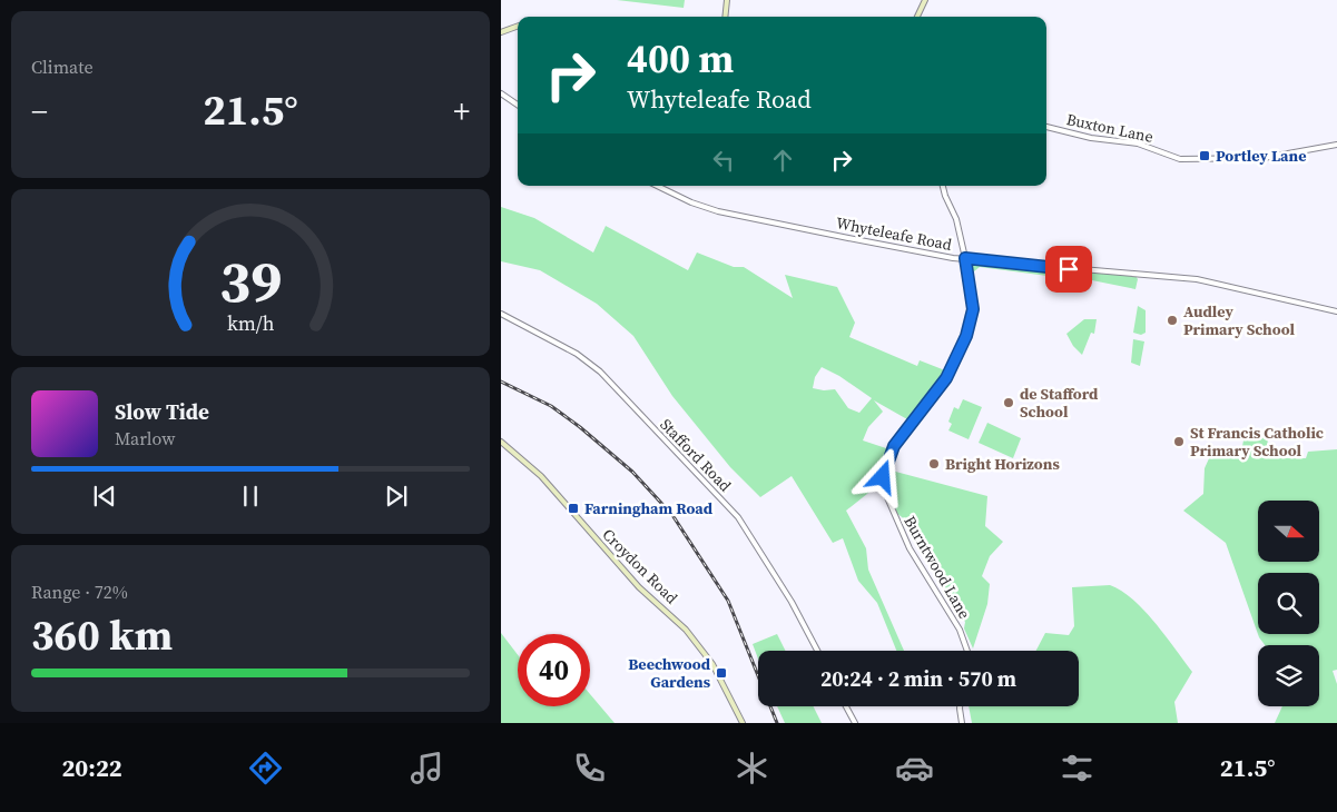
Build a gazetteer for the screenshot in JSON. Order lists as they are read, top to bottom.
{
  "streets": {
    "main road": ["Croydon Road"],
    "street": [
      "Buxton Lane",
      "Whyteleafe Road",
      "Stafford Road",
      "Burntwood Lane"
    ]
  },
  "crossings": [
    ["Whyteleafe Road", "Burntwood Lane"]
  ],
  "places": {
    "transit": ["Portley Lane", "Farningham Road", "Beechwood Gardens"],
    "other": [
      "Audley Primary School",
      "de Stafford School",
      "St Francis Catholic Primary School",
      "Bright Horizons"
    ]
  },
  "north": "right",
  "page": {
    "tile": [
      "Climate",
      ["Range · 72%", "360 km"]
    ],
    "turn": ["400 m", "Whyteleafe Road"],
    "heat": ["−", "21.5°", "+"],
    "song": ["Slow Tide", "Marlow"],
    "limit": "40",
    "trip": "20:24 · 2 min · 570 m",
    "tabs": ["20:22", "21.5°"],
    "gauge": ["39", "km/h"]
  }
}
